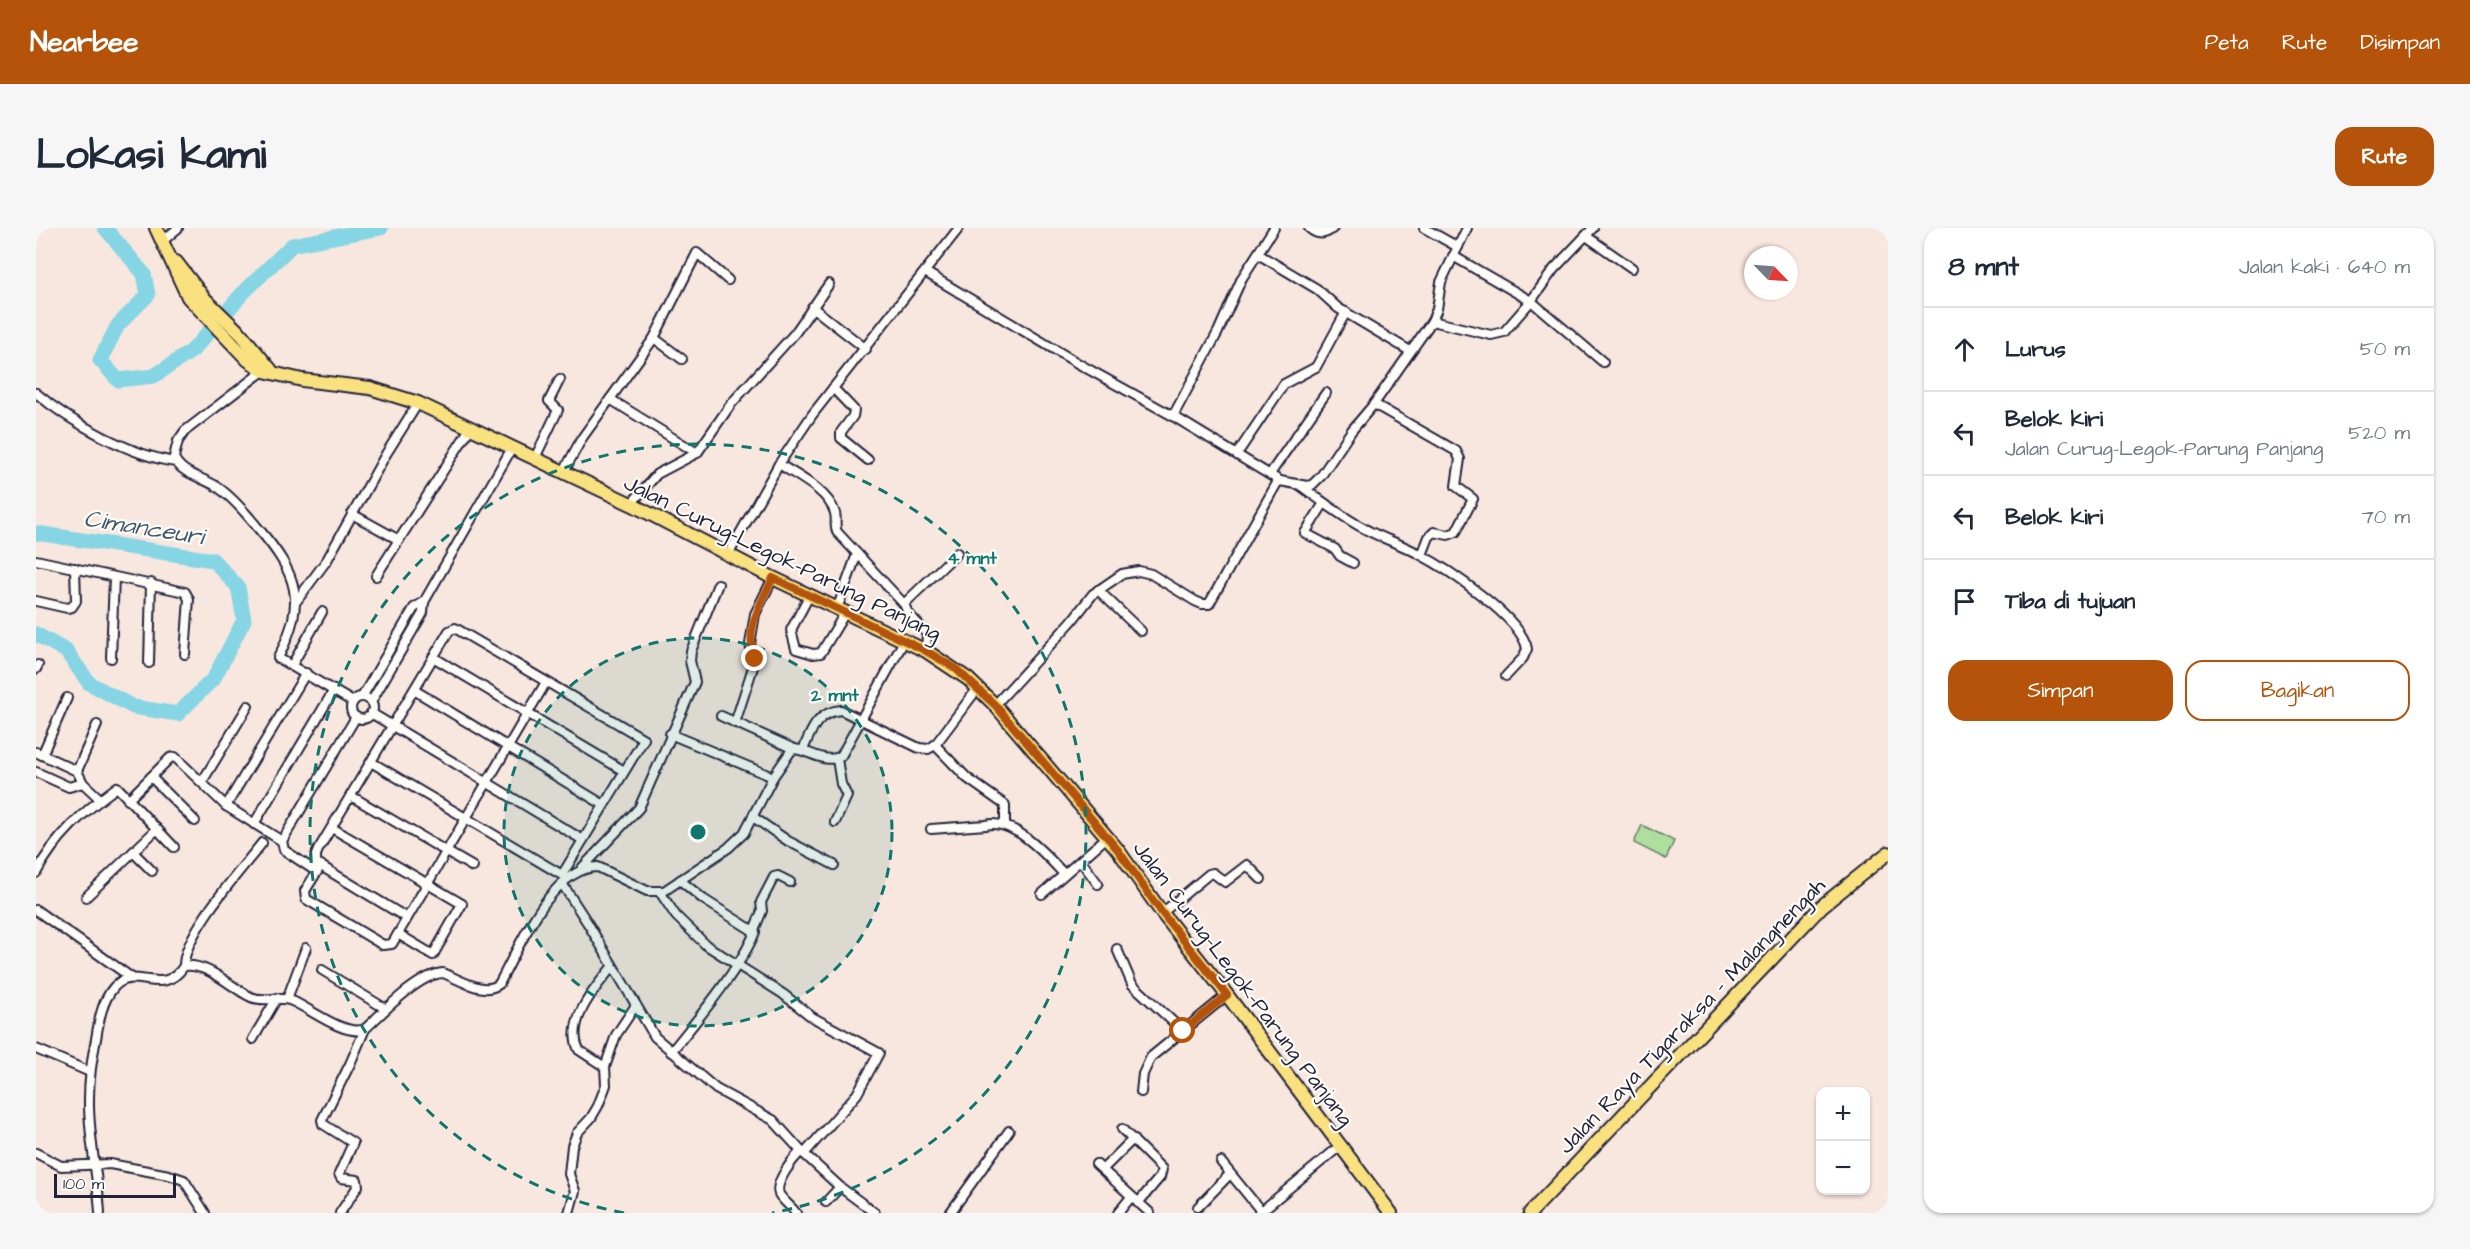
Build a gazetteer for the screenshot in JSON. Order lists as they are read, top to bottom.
{
  "streets": {
    "main road": ["Jalan Curug–Legok–Parung Panjang", "Jalan Raya Tigaraksa - Malangnengah"]
  },
  "water": ["Cimanceuri"],
  "scale_bar": "100 m",
  "north": "bottom right",
  "page": {
    "header": "Nearbee",
    "nav": ["Peta", "Rute", "Disimpan"],
    "title": "Lokasi kami",
    "buttons": [
      "Rute",
      ["Simpan", "Bagikan"]
    ],
    "heading": ["8 mnt", "Jalan kaki · 640 m"],
    "list": [
      ["Lurus", "50 m"],
      ["Belok kiri", "Jalan Curug–Legok–Parung Panjang", "520 m"],
      ["Belok kiri", "70 m"],
      "Tiba di tujuan"
    ],
    "map_buttons": ["+", "−"],
    "scale": "100 m"
  },
  "rings": ["4 mnt", "2 mnt"]
}
